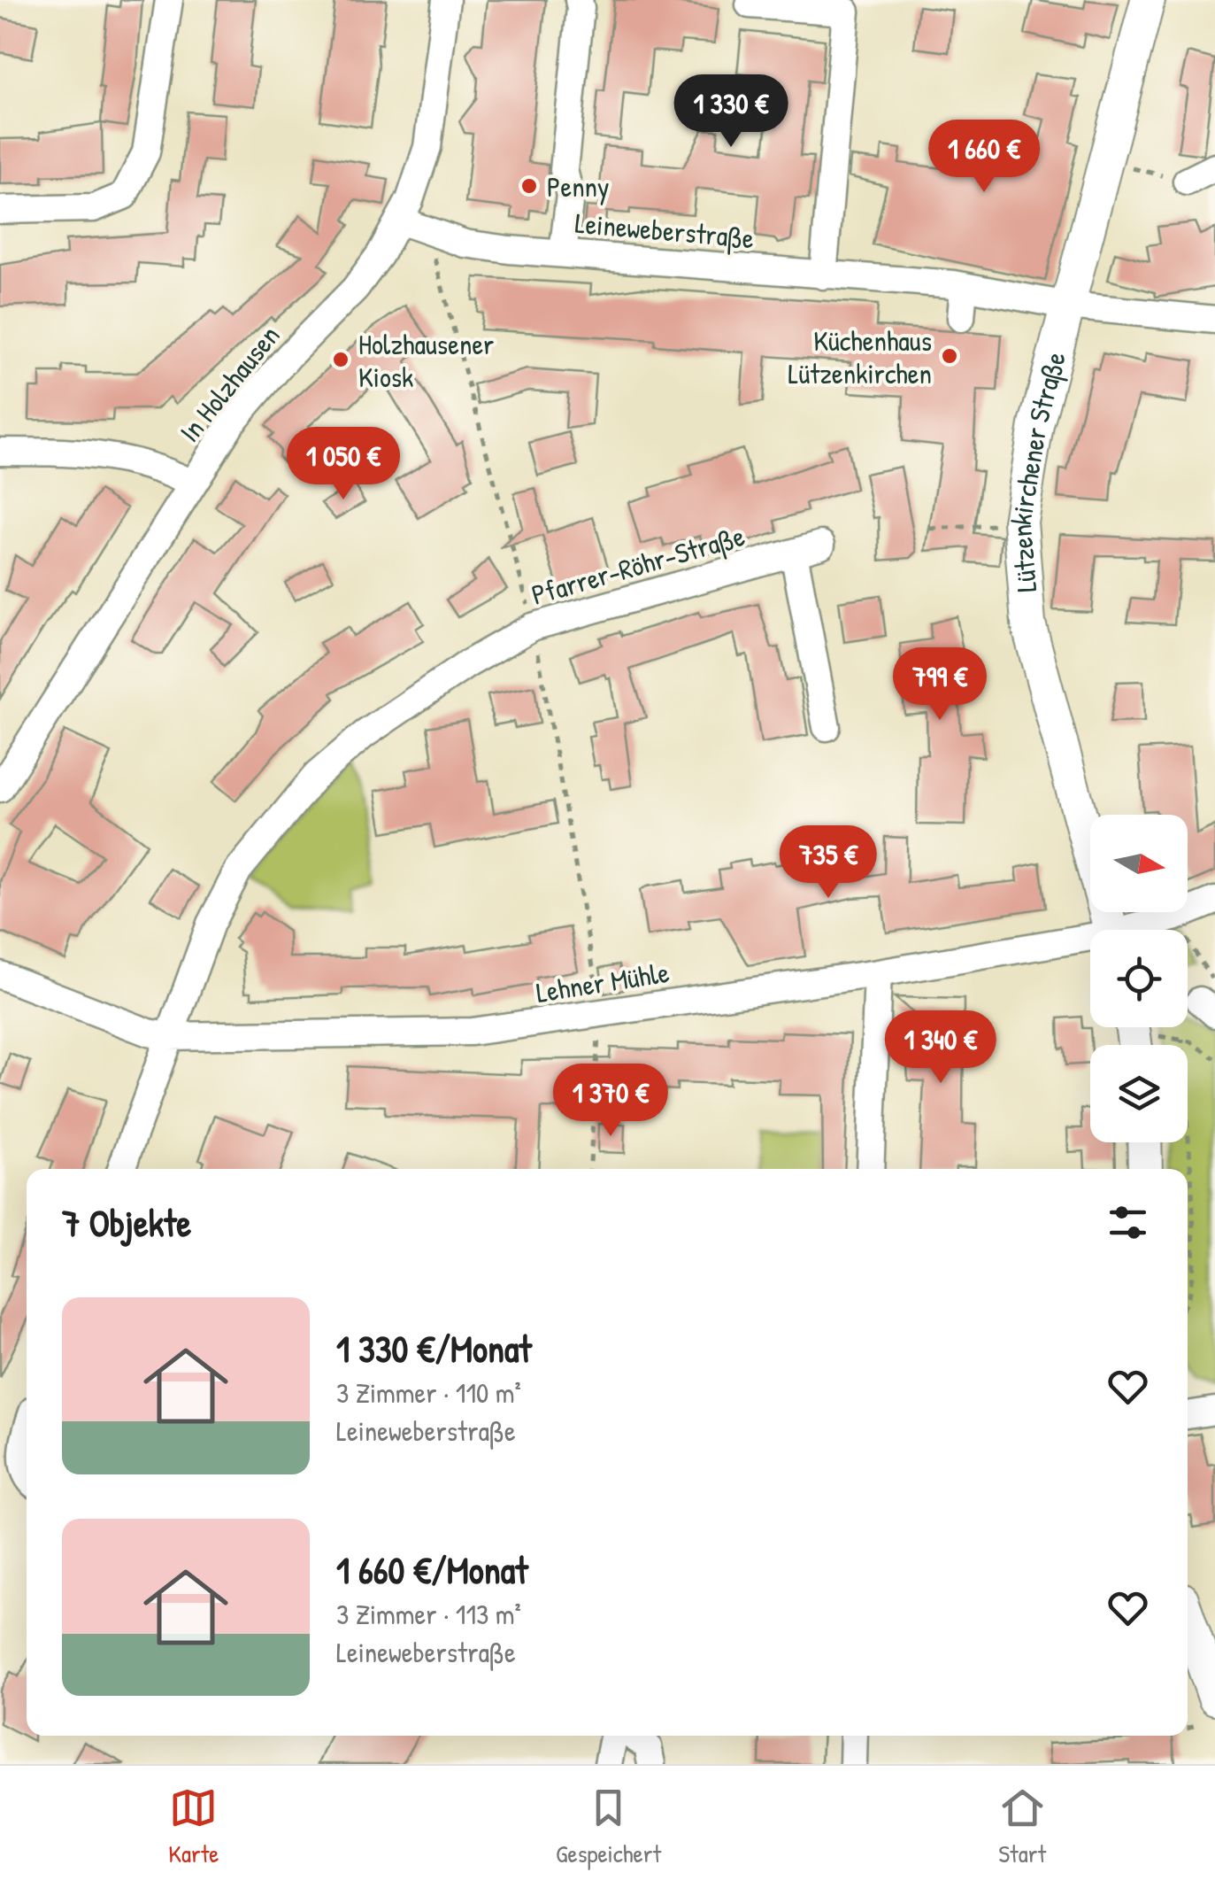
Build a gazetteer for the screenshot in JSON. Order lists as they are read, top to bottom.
{
  "streets": {
    "main road": ["Lützenkirchener Straße"],
    "street": [
      "Leineweberstraße",
      "In Holzhausen",
      "Pfarrer-Röhr-Straße",
      "Lehner Mühle"
    ]
  },
  "crossings": [
    ["Leineweberstraße", "In Holzhausen"],
    ["Leineweberstraße", "Lützenkirchener Straße"],
    ["Pfarrer-Röhr-Straße", "Lehner Mühle"]
  ],
  "places": ["Penny", "Küchenhaus Lützenkirchen", "Holzhausener Kiosk"],
  "north": "right",
  "page": {
    "price": [
      "1 330 €",
      "1 660 €",
      "1 050 €",
      "799 €",
      "735 €",
      "1 340 €",
      "1 370 €"
    ],
    "heading": "7 Objekte",
    "list": [
      {
        "name": "1 330 €/Monat",
        "note": "3 Zimmer · 110 m² · Leineweberstraße"
      },
      {
        "name": "1 660 €/Monat",
        "note": "3 Zimmer · 113 m² · Leineweberstraße"
      }
    ],
    "tabs": ["Karte", "Gespeichert", "Start"]
  }
}
